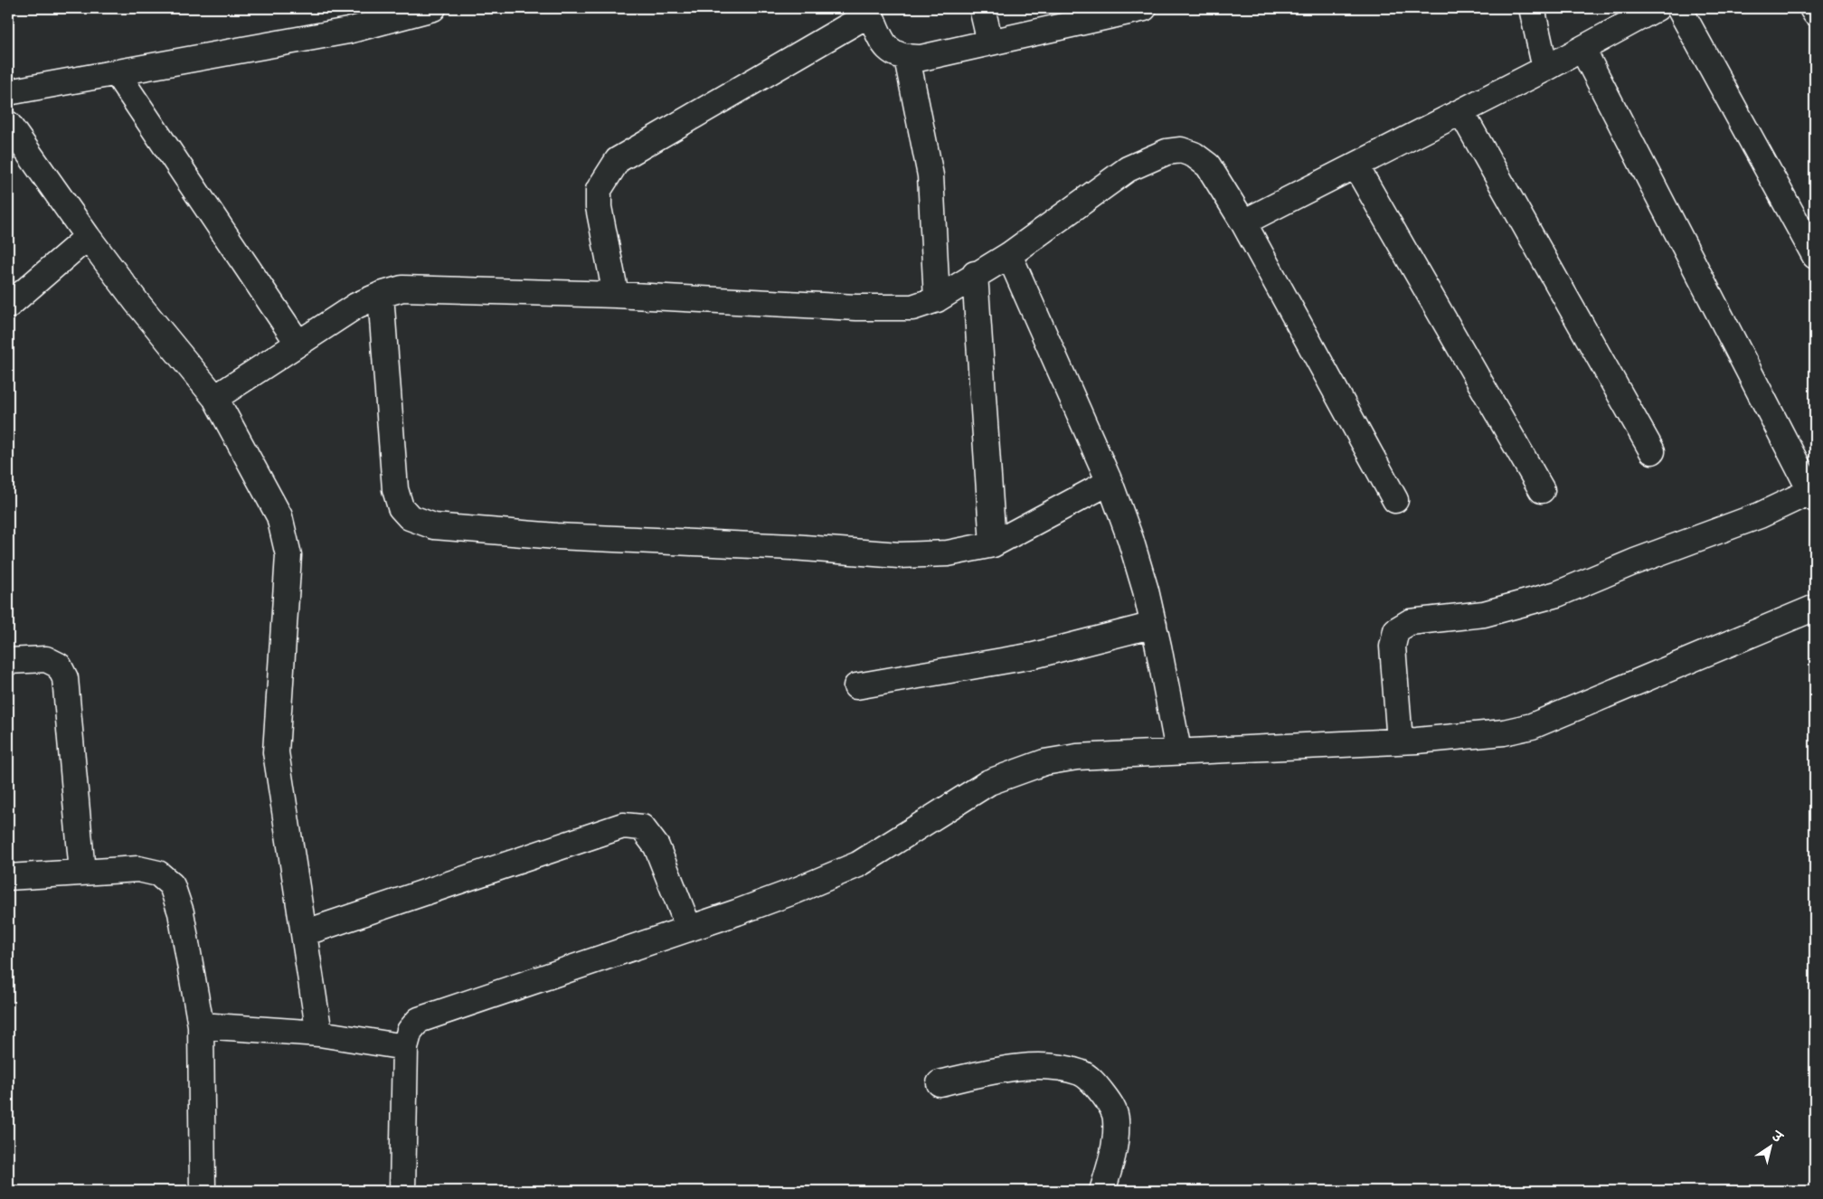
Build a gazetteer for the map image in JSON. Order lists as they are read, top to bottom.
{
  "north": "top right"
}
